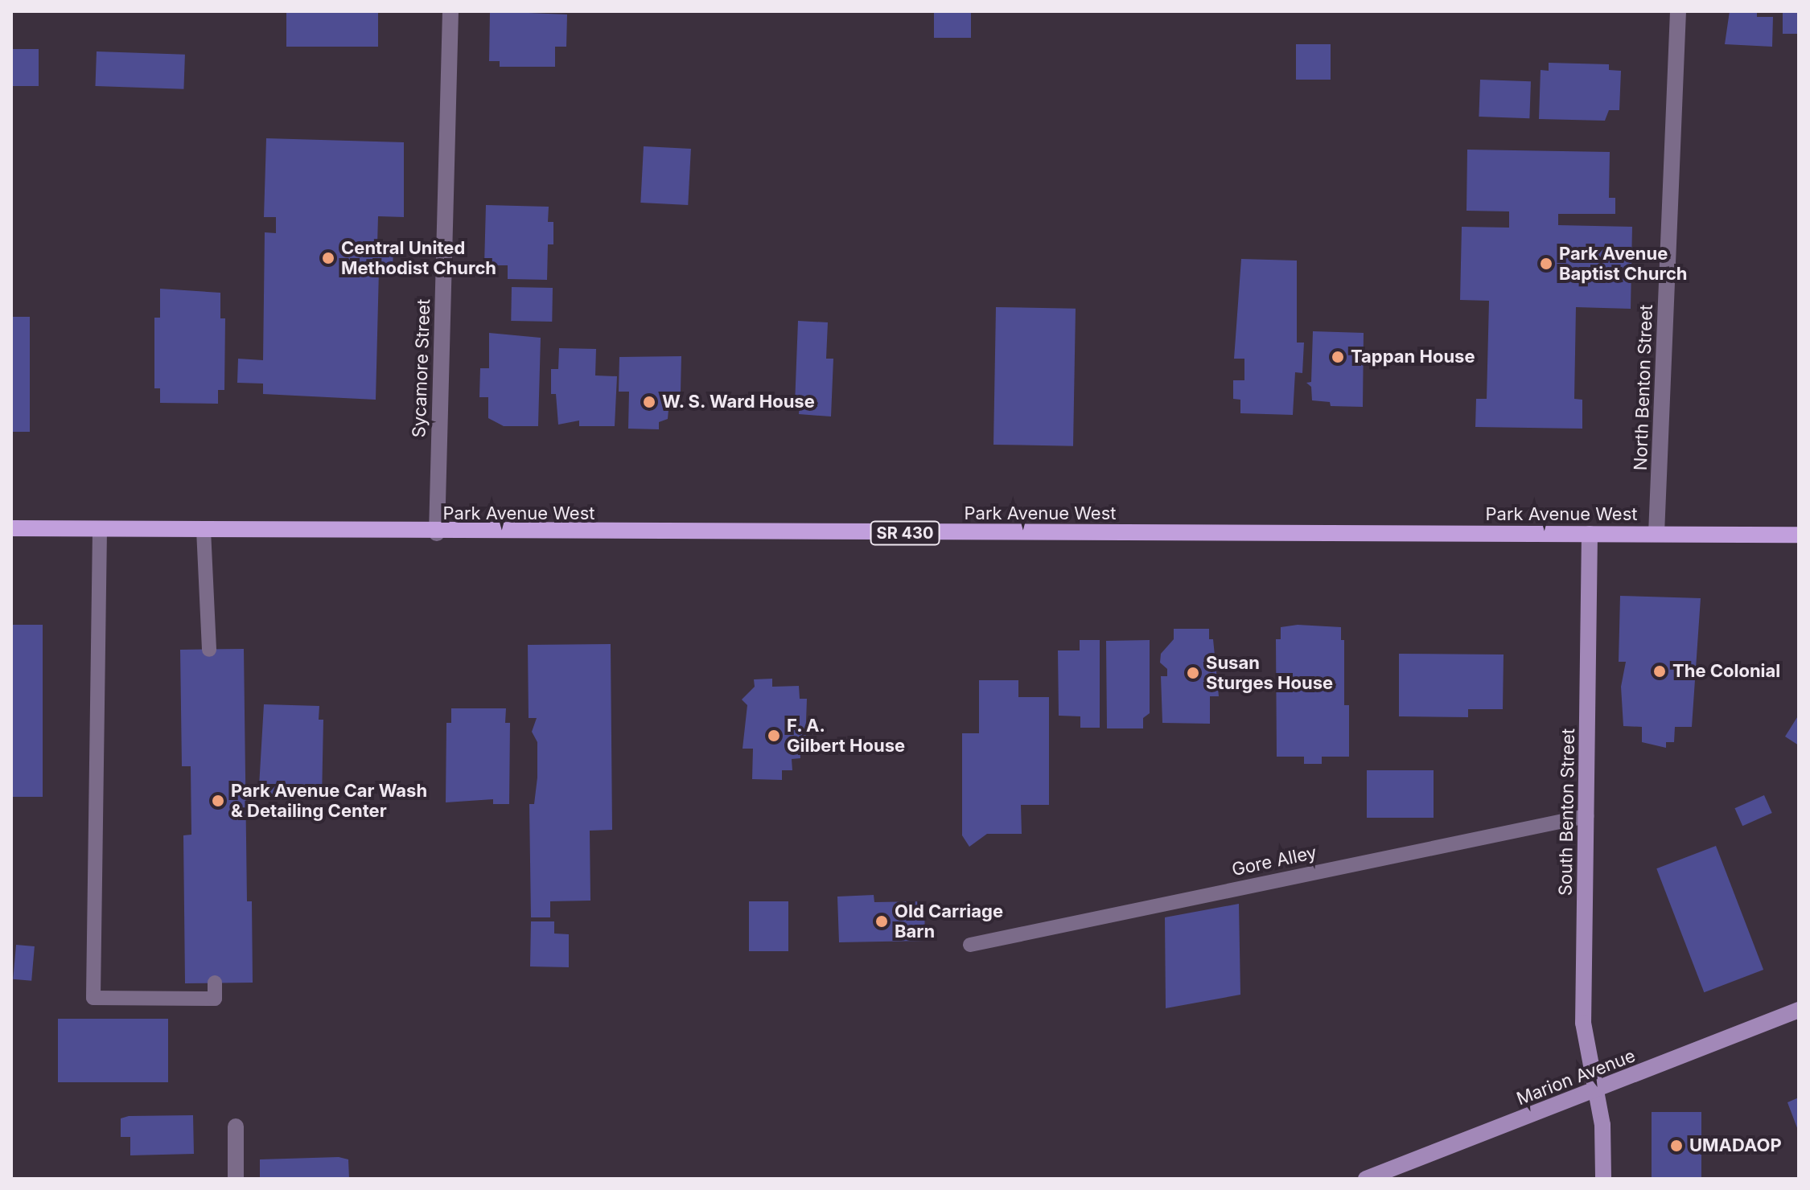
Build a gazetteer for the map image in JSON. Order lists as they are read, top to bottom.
{
  "streets": {
    "main road": ["Park Avenue West", "SR 430"],
    "street": [
      "Sycamore Street",
      "North Benton Street",
      "South Benton Street",
      "Marion Avenue"
    ],
    "lane": ["Gore Alley"]
  },
  "crossings": [
    ["Sycamore Street", "Park Avenue West"],
    ["North Benton Street", "Park Avenue West"],
    ["Park Avenue West", "South Benton Street"],
    ["South Benton Street", "Gore Alley"],
    ["South Benton Street", "Marion Avenue"]
  ],
  "places": [
    "Central United Methodist Church",
    "Park Avenue Baptist Church",
    "Tappan House",
    "W. S. Ward House",
    "The Colonial",
    "Susan Sturges House",
    "F. A. Gilbert House",
    "Park Avenue Car Wash & Detailing Center",
    "Old Carriage Barn",
    "UMADAOP"
  ]
}
